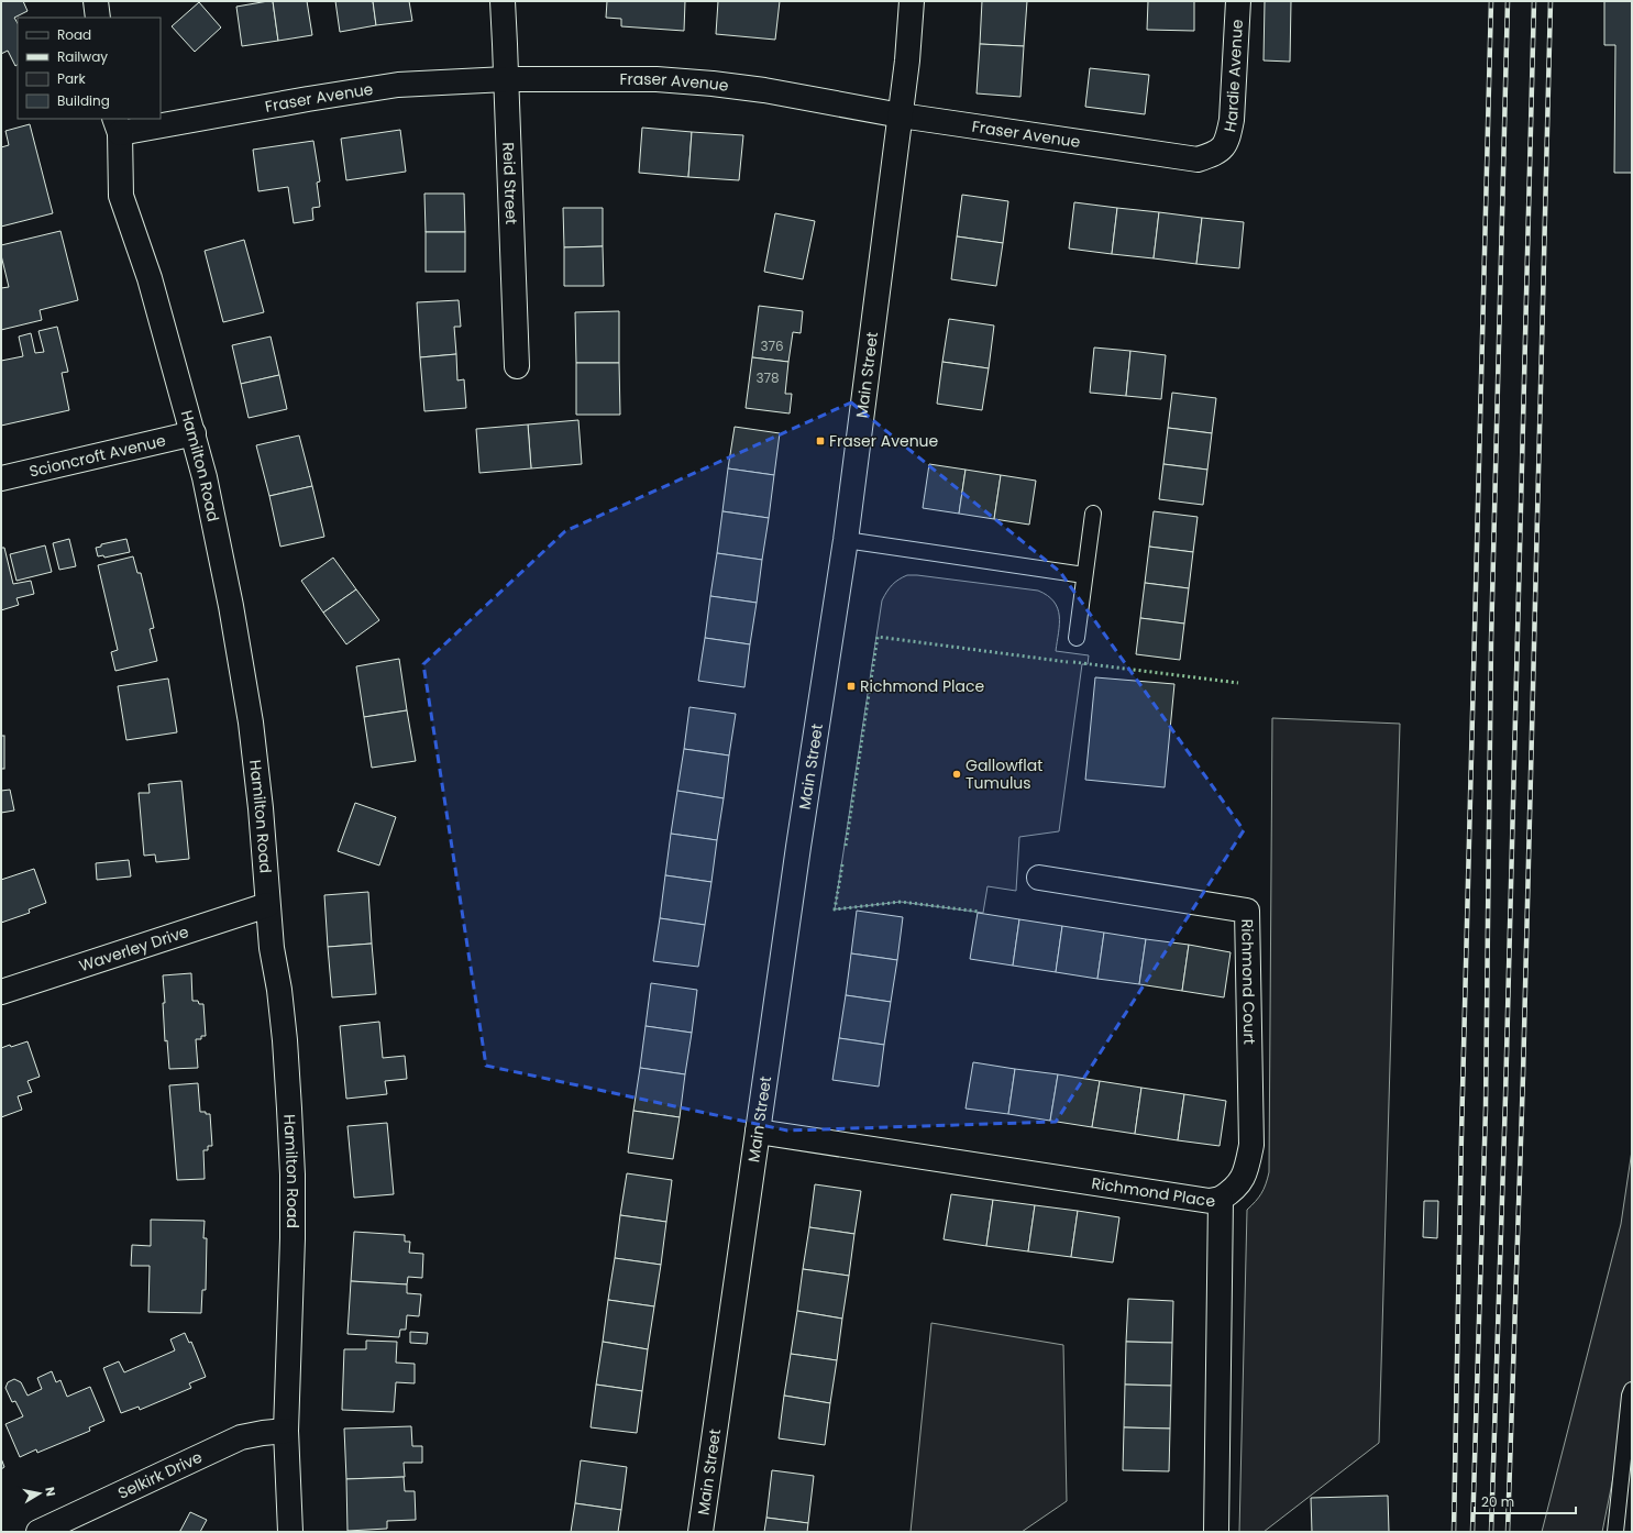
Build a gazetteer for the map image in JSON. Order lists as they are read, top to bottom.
{
  "streets": {
    "street": [
      "Hardie Avenue",
      "Fraser Avenue",
      "Reid Street",
      "Main Street",
      "Scioncroft Avenue",
      "Hamilton Road",
      "Waverley Drive",
      "Richmond Court",
      "Richmond Place",
      "Selkirk Drive"
    ]
  },
  "crossings": [
    ["Hardie Avenue", "Fraser Avenue"],
    ["Fraser Avenue", "Reid Street"],
    ["Fraser Avenue", "Main Street"],
    ["Fraser Avenue", "Hamilton Road"],
    ["Main Street", "Richmond Place"],
    ["Scioncroft Avenue", "Hamilton Road"],
    ["Hamilton Road", "Waverley Drive"],
    ["Hamilton Road", "Selkirk Drive"],
    ["Richmond Court", "Richmond Place"]
  ],
  "places": {
    "transit": ["Fraser Avenue", "Richmond Place"],
    "other": ["Gallowflat Tumulus"]
  },
  "house_numbers": ["376", "378"],
  "legend": [
    "Road",
    "Railway",
    "Park",
    "Building"
  ],
  "scale_bar": "20 m",
  "north": "right"
}
